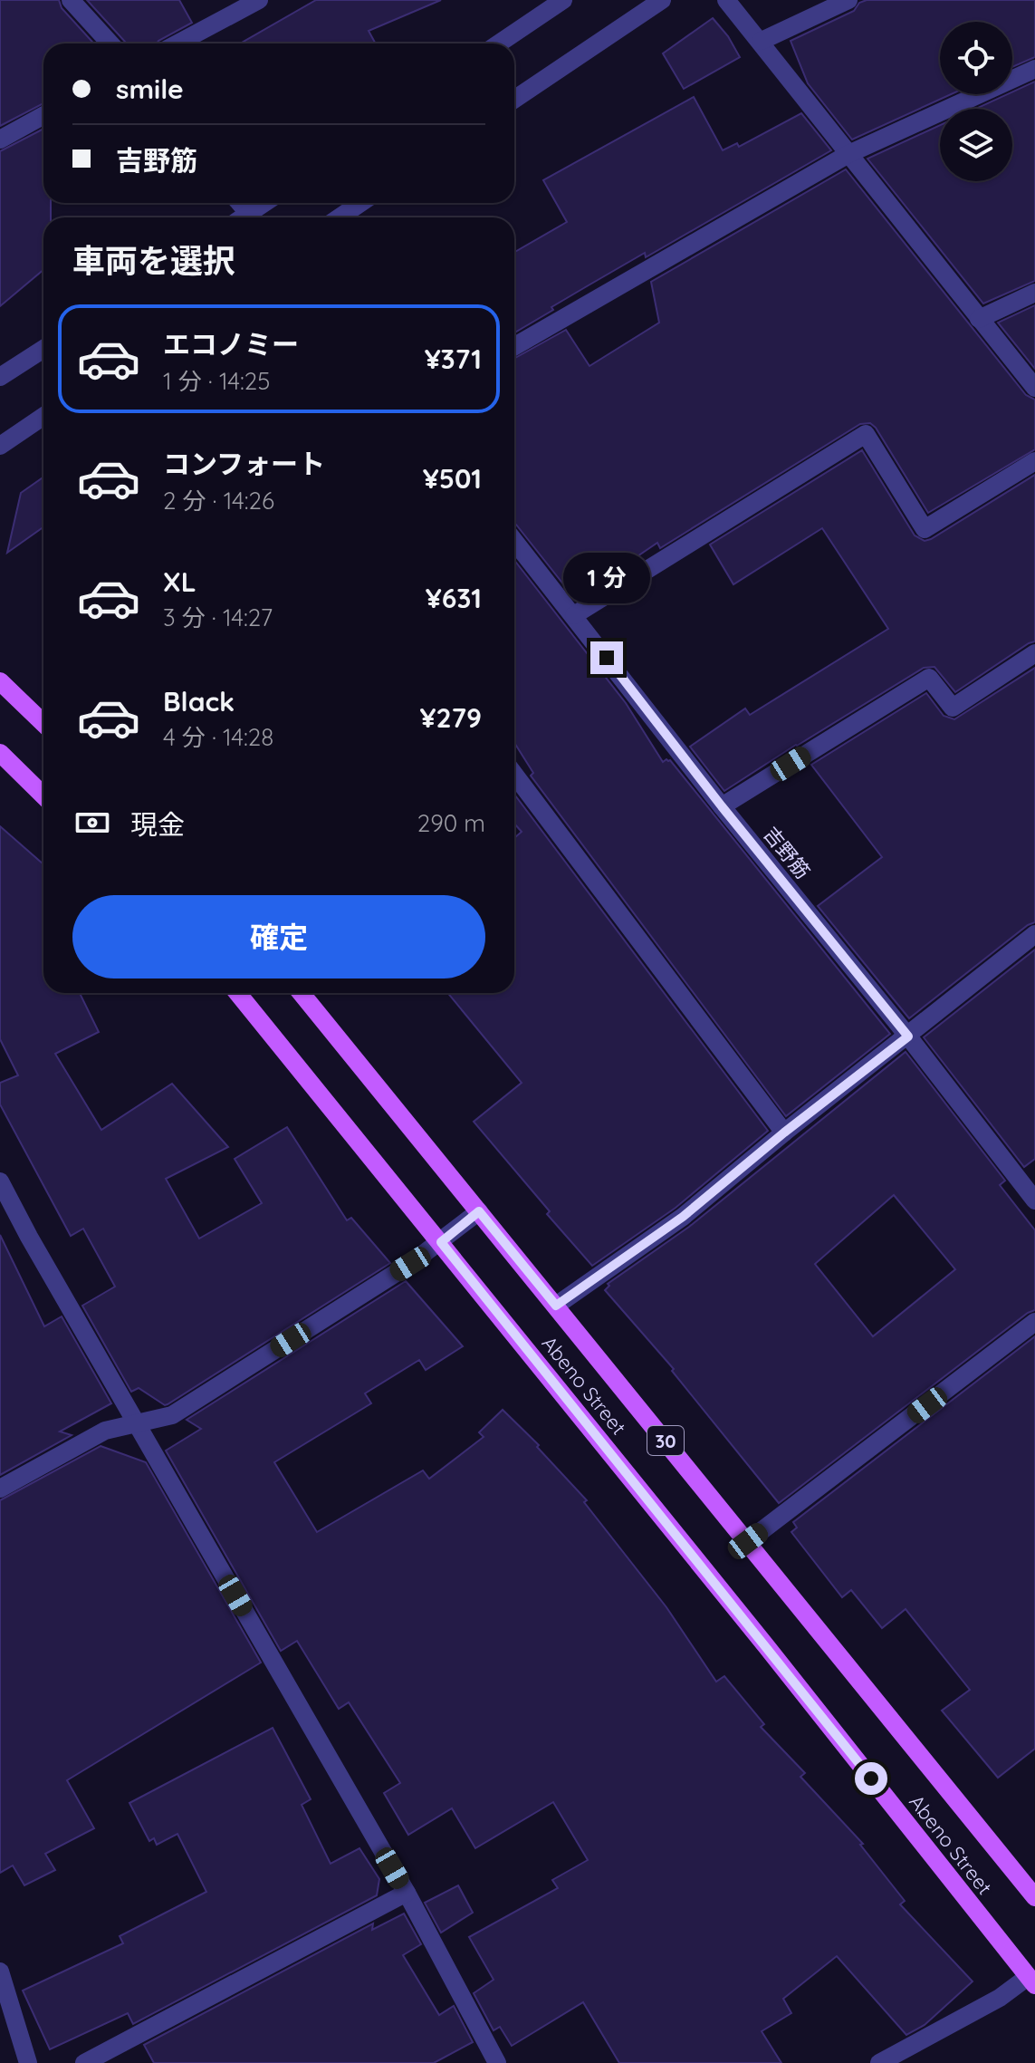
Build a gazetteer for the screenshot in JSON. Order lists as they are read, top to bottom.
{
  "streets": {
    "main road": ["Abeno Street", "30"],
    "street": ["吉野筋"]
  },
  "page": {
    "banner": ["smile", "吉野筋"],
    "heading": "車両を選択",
    "list": [
      {
        "name": "エコノミー",
        "note": "1 分 · 14:25",
        "value": "¥371"
      },
      {
        "name": "コンフォート",
        "note": "2 分 · 14:26",
        "value": "¥501"
      },
      {
        "name": "XL",
        "note": "3 分 · 14:27",
        "value": "¥631"
      },
      {
        "name": "Black",
        "note": "4 分 · 14:28",
        "value": "¥279"
      }
    ],
    "bubble": "1 分",
    "pay": ["現金", "290 m"],
    "buttons": "確定"
  }
}
